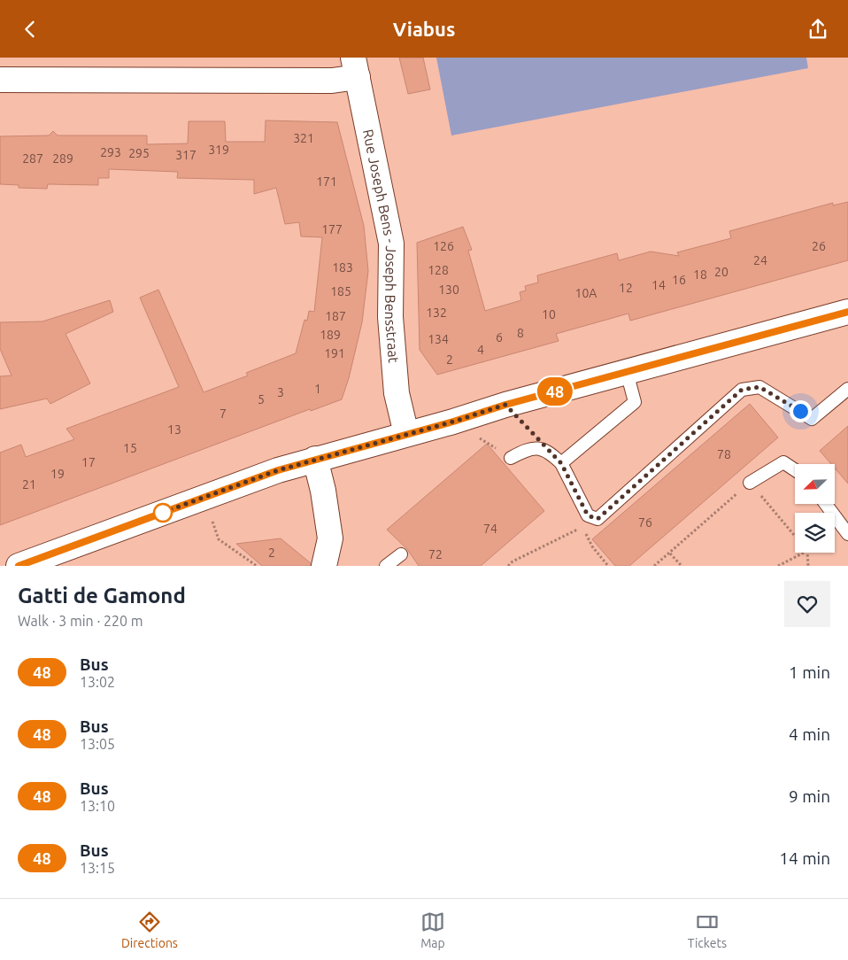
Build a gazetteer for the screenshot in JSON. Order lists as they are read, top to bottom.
{
  "streets": {
    "street": ["Rue Joseph Bens - Joseph Bensstraat"]
  },
  "lines": ["bus line 48"],
  "house_numbers": [
    "321",
    "319",
    "293",
    "295",
    "317",
    "287",
    "289",
    "171",
    "177",
    "126",
    "26",
    "24",
    "183",
    "128",
    "20",
    "18",
    "16",
    "14",
    "12",
    "130",
    "185",
    "10A",
    "132",
    "10",
    "187",
    "8",
    "189",
    "6",
    "134",
    "4",
    "191",
    "2",
    "1",
    "3",
    "5",
    "7",
    "13",
    "15",
    "78",
    "17",
    "19",
    "21",
    "76",
    "74",
    "2",
    "72"
  ],
  "north": "bottom left",
  "page": {
    "header": "Viabus",
    "on_map": "48",
    "heading": ["Gatti de Gamond", "Walk · 3 min · 220 m"],
    "list": [
      {
        "mark": "48",
        "name": "Bus",
        "note": "13:02",
        "value": "1 min"
      },
      {
        "mark": "48",
        "name": "Bus",
        "note": "13:05",
        "value": "4 min"
      },
      {
        "mark": "48",
        "name": "Bus",
        "note": "13:10",
        "value": "9 min"
      },
      {
        "mark": "48",
        "name": "Bus",
        "note": "13:15",
        "value": "14 min"
      }
    ],
    "tabs": ["Directions", "Map", "Tickets"]
  }
}
